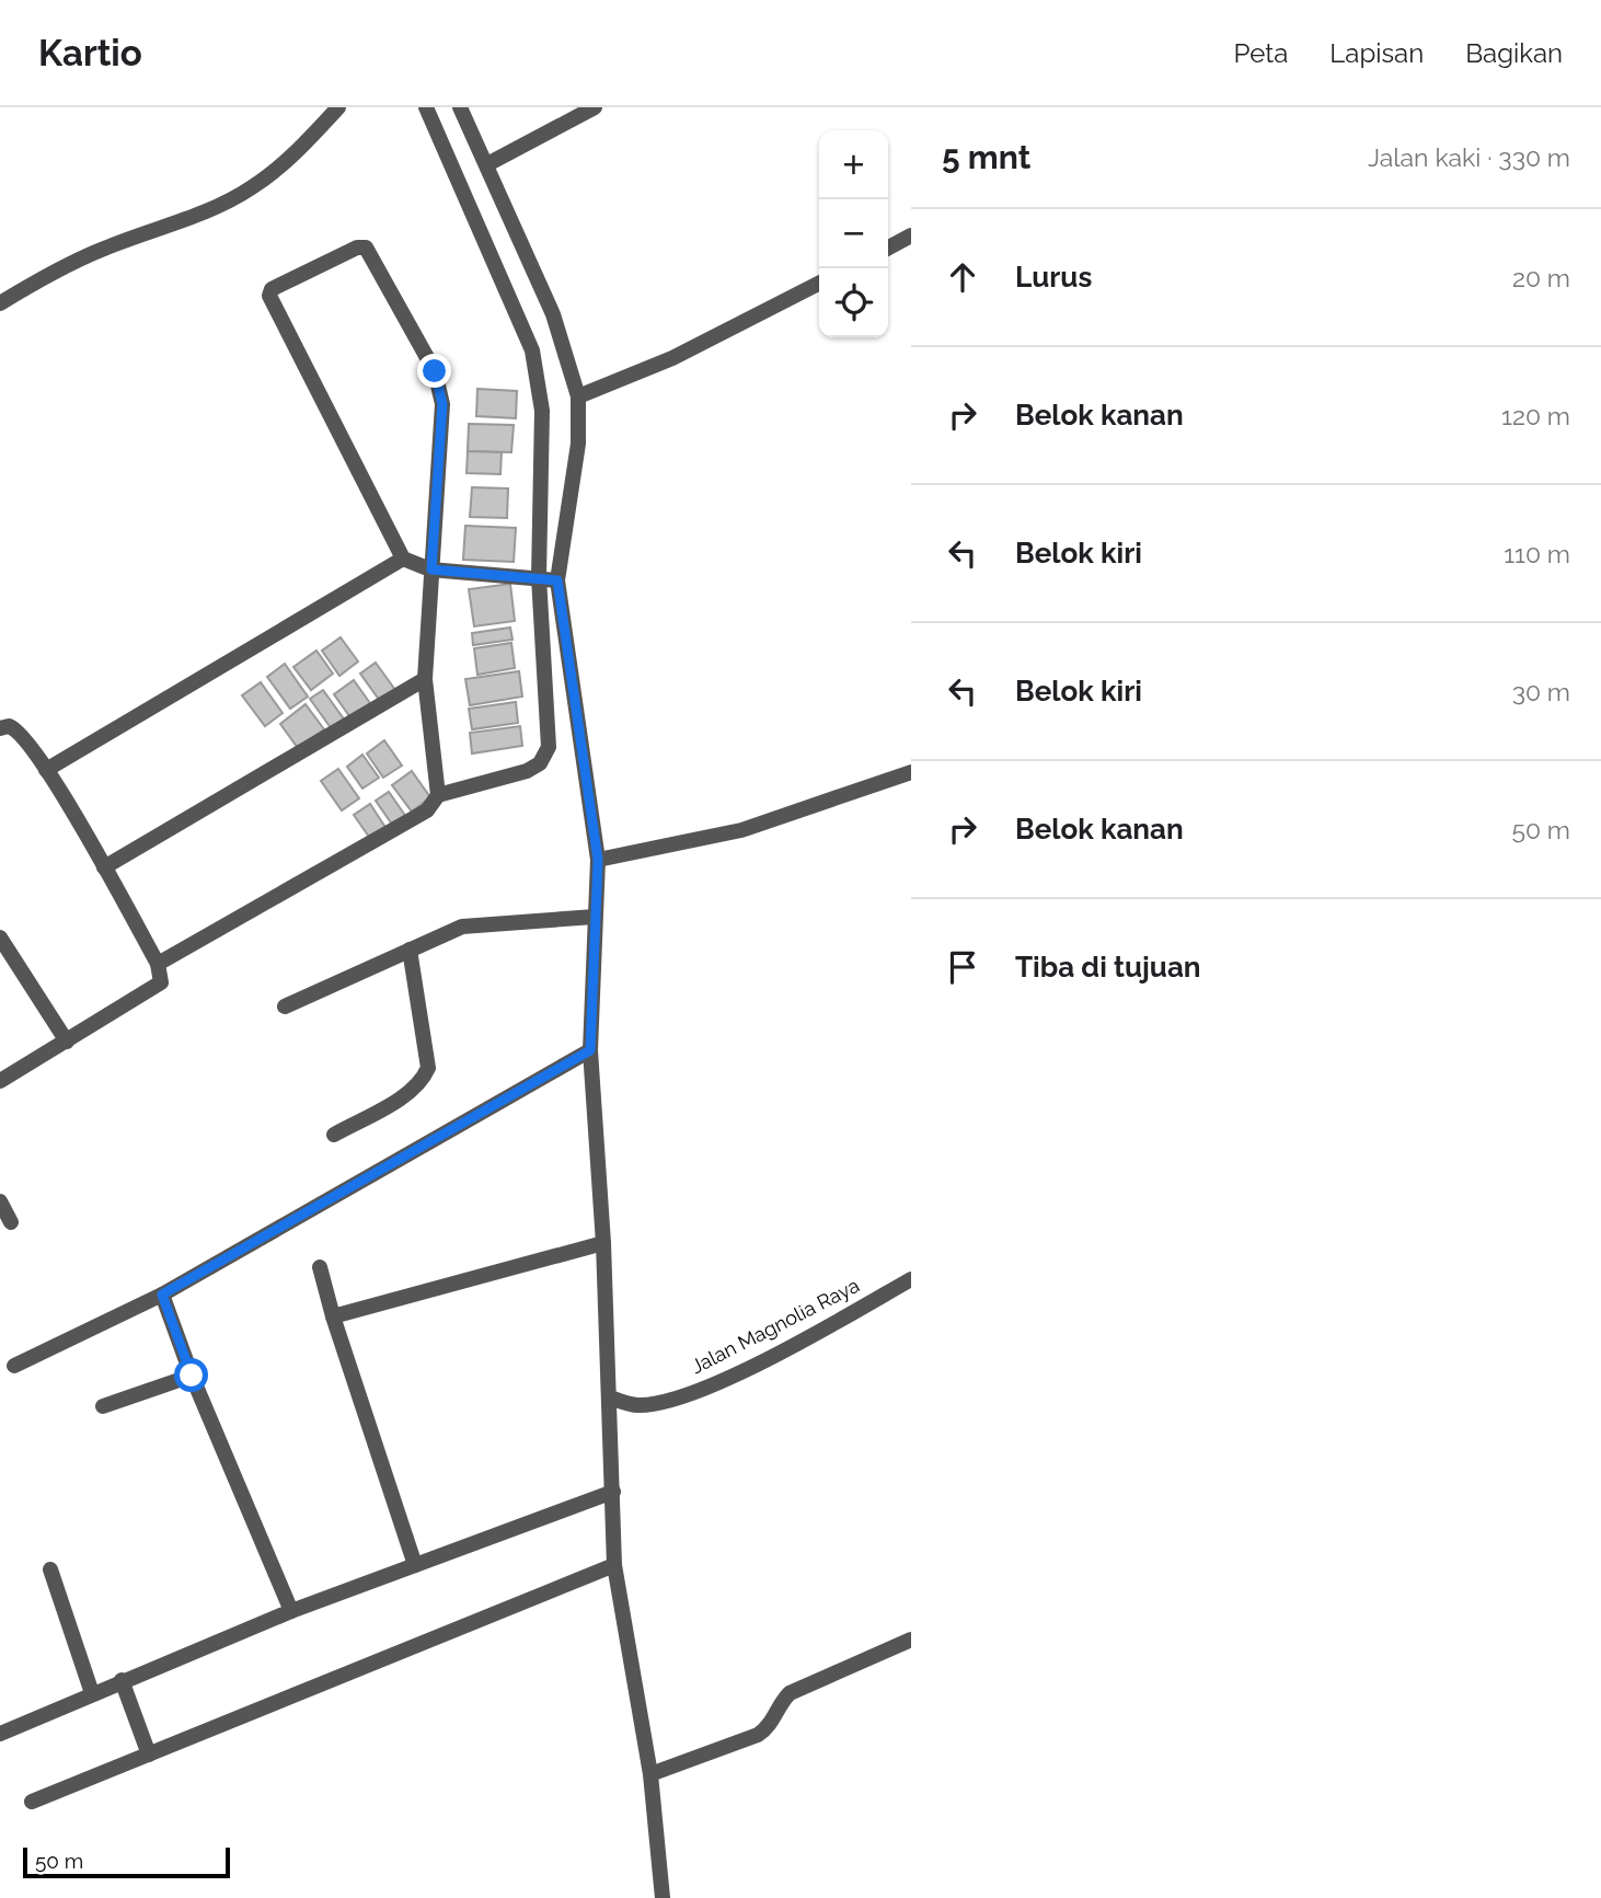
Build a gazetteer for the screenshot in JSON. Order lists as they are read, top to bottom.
{
  "streets": {
    "street": ["Jalan Magnolia Raya"]
  },
  "scale_bar": "50 m",
  "page": {
    "header": "Kartio",
    "nav": ["Peta", "Lapisan", "Bagikan"],
    "heading": ["5 mnt", "Jalan kaki · 330 m"],
    "map_buttons": ["+", "−"],
    "list": [
      ["Lurus", "20 m"],
      ["Belok kanan", "120 m"],
      ["Belok kiri", "110 m"],
      ["Belok kiri", "30 m"],
      ["Belok kanan", "50 m"],
      "Tiba di tujuan"
    ],
    "scale": "50 m"
  }
}
